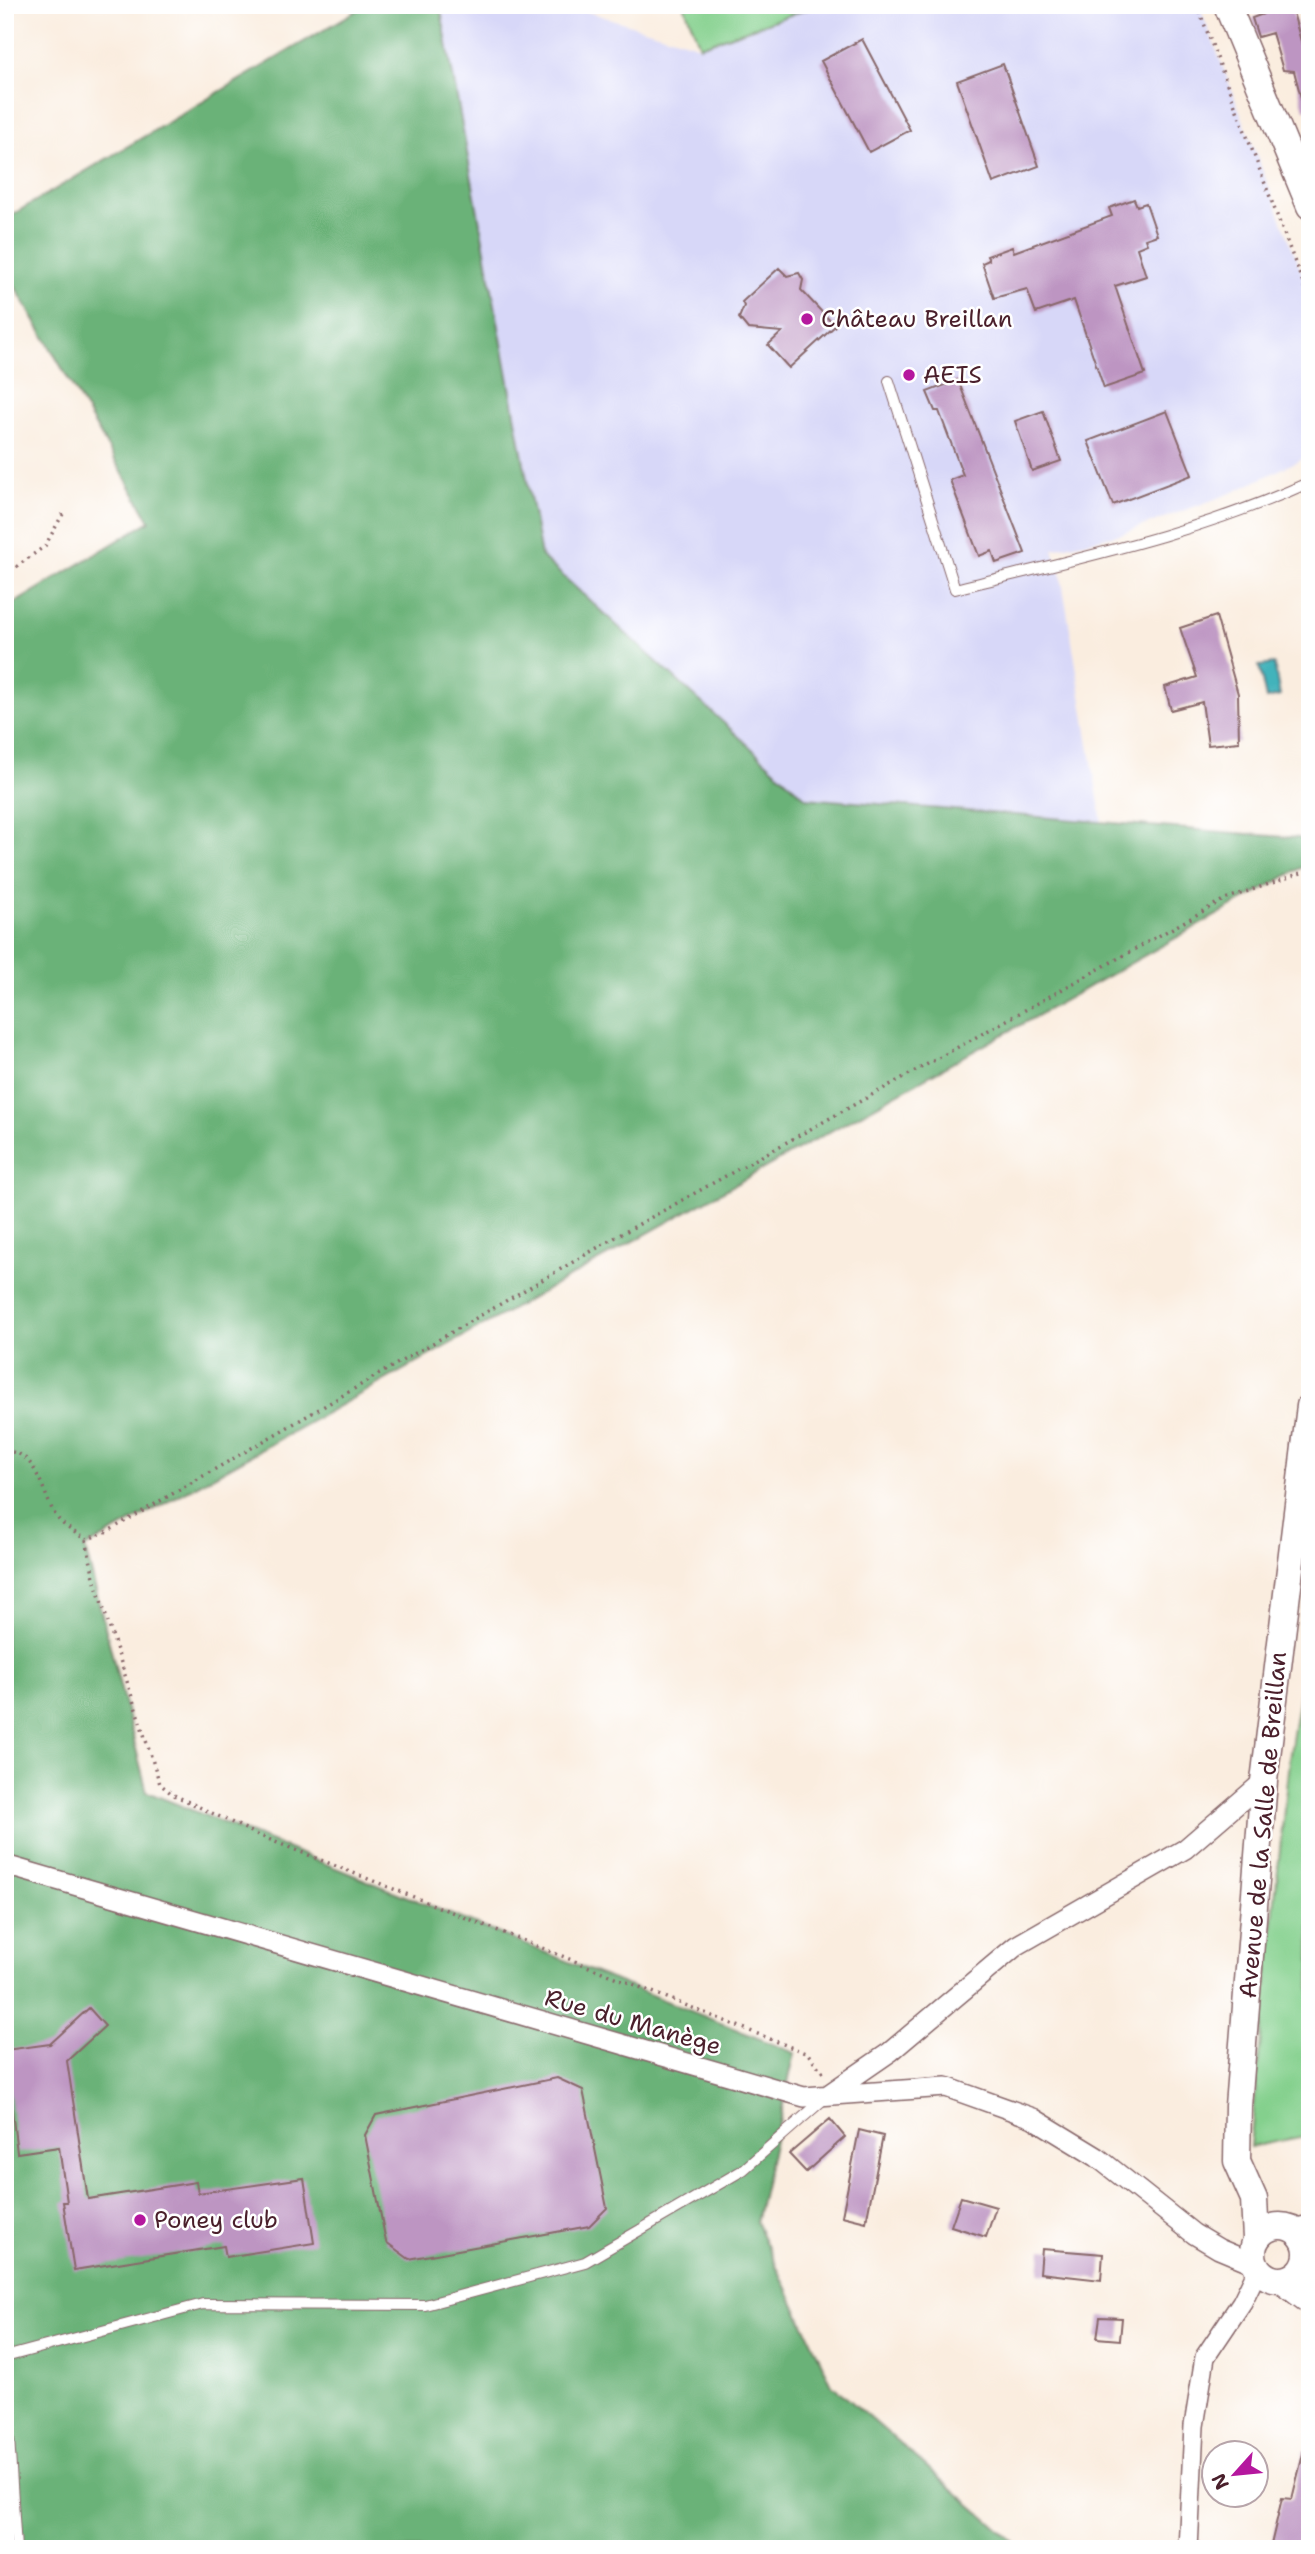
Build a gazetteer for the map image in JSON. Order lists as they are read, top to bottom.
{
  "streets": {
    "street": ["Avenue de la Salle de Breillan", "Rue du Manège"]
  },
  "crossings": [
    ["Avenue de la Salle de Breillan", "Rue du Manège"]
  ],
  "places": ["Château Breillan", "AEIS", "Poney club"],
  "north": "bottom left"
}
